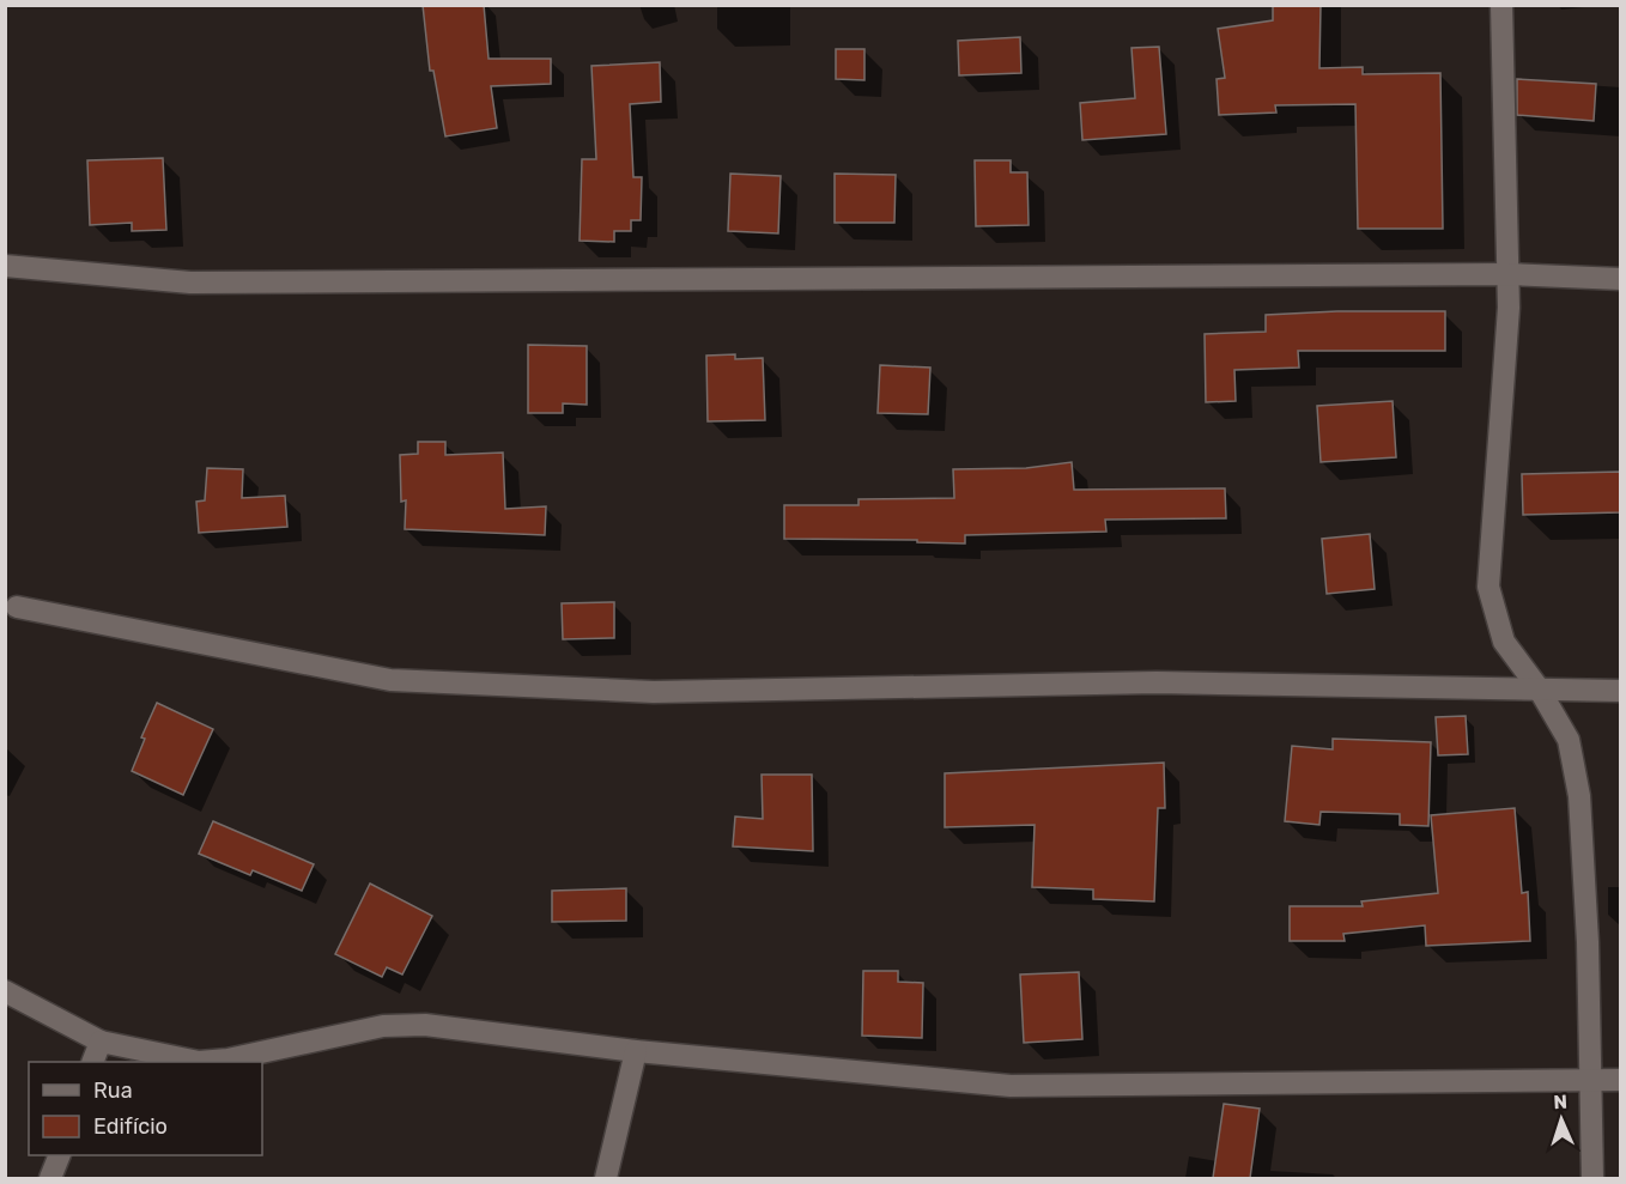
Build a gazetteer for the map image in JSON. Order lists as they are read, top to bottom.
{
  "legend": ["Rua", "Edifício"],
  "north": "top"
}
